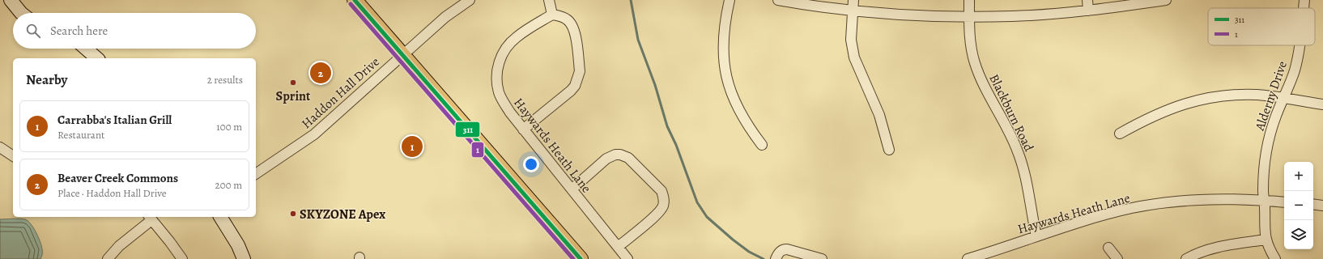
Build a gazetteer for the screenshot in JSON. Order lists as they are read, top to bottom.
{
  "streets": {
    "street": [
      "Haddon Hall Drive",
      "Alderny Drive",
      "Blackburn Road",
      "Haywards Heath Lane"
    ]
  },
  "crossings": [
    ["Alderny Drive", "Haywards Heath Lane"],
    ["Blackburn Road", "Haywards Heath Lane"]
  ],
  "places": ["Sprint", "SKYZONE Apex"],
  "lines": ["transit line 311", "transit line 1"],
  "legend": ["311", "1"],
  "page": {
    "search": "Search here",
    "heading": ["Nearby", "2 results"],
    "pins": ["2", "1"],
    "list": [
      {
        "mark": "1",
        "name": "Carrabba's Italian Grill",
        "note": "Restaurant",
        "value": "100 m"
      },
      {
        "mark": "2",
        "name": "Beaver Creek Commons",
        "note": "Place · Haddon Hall Drive",
        "value": "200 m"
      }
    ],
    "map_buttons": ["+", "−"]
  }
}
